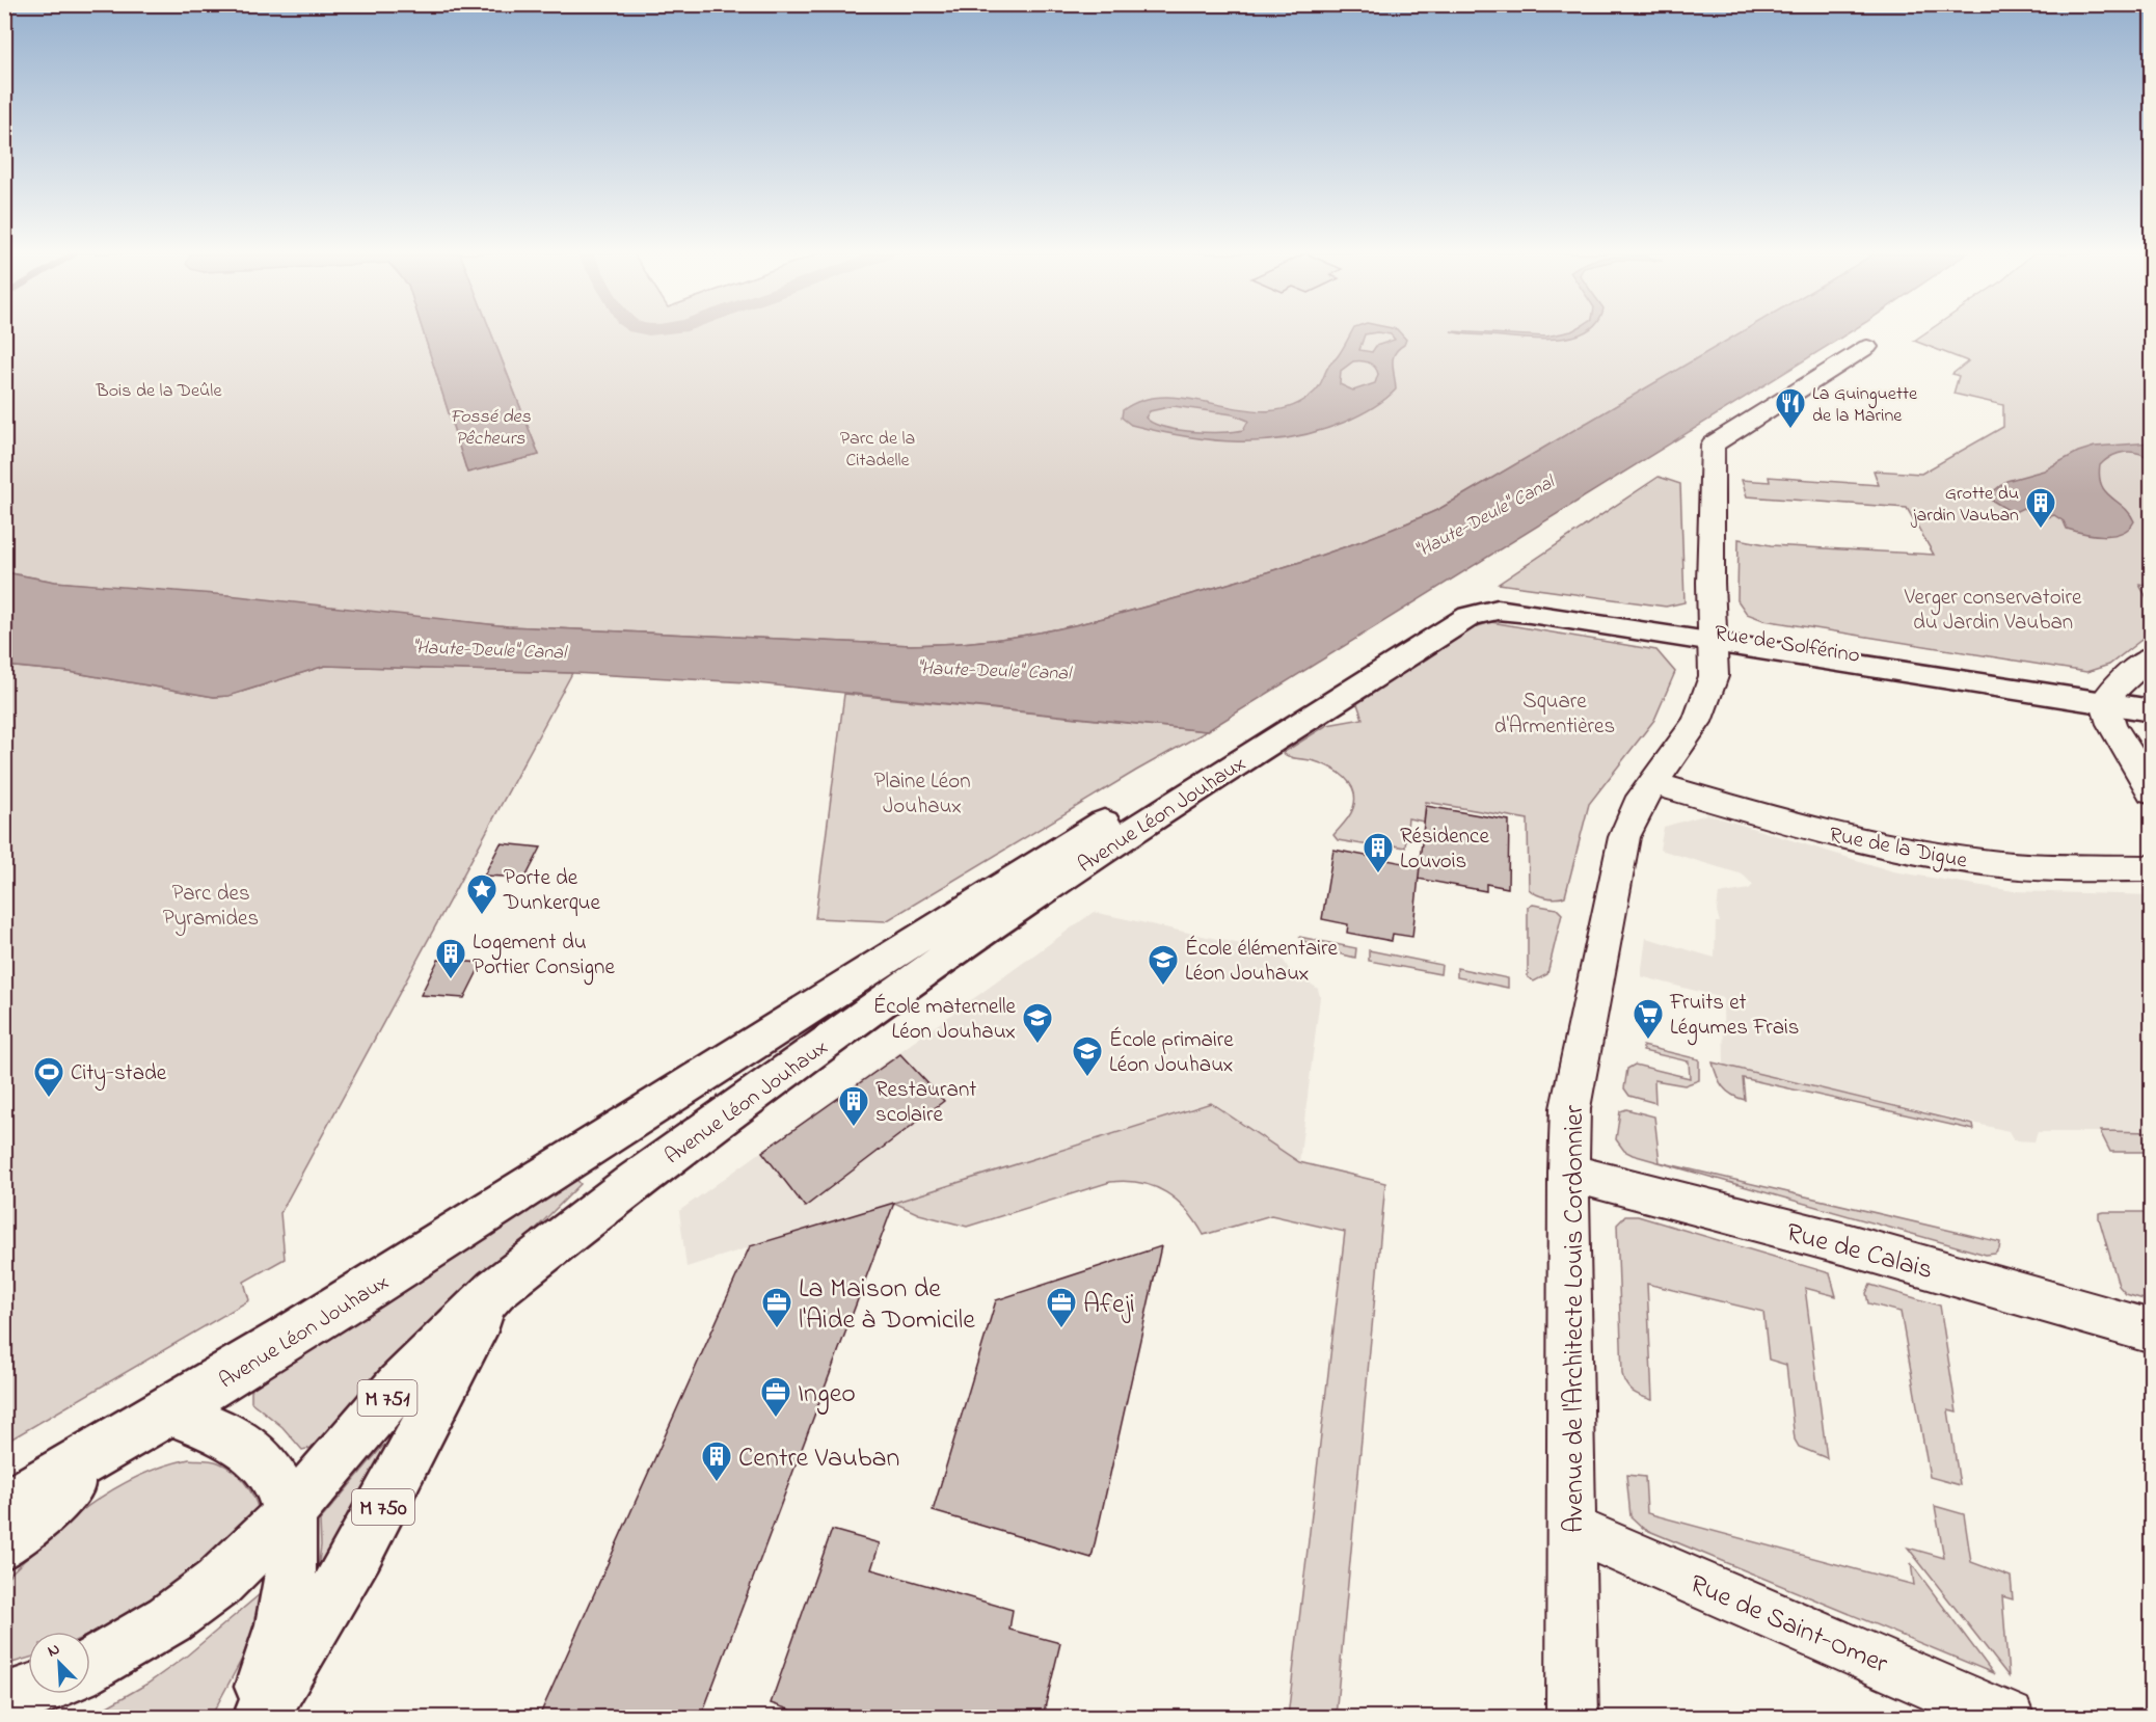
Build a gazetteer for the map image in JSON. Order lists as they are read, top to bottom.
{
  "streets": {
    "main road": [
      "Rue de Solférino",
      "Avenue Léon Jouhaux",
      "M 751",
      "M 750"
    ],
    "street": [
      "Rue de la Digue",
      "Rue de Calais",
      "Avenue de l'Architecte Louis Cordonnier",
      "Rue de Saint-Omer"
    ]
  },
  "crossings": [
    ["Rue de Solférino", "Avenue Léon Jouhaux"],
    ["Rue de Solférino", "Avenue de l'Architecte Louis Cordonnier"],
    ["Avenue Léon Jouhaux", "M 750"],
    ["Rue de la Digue", "Avenue de l'Architecte Louis Cordonnier"],
    ["Rue de Calais", "Avenue de l'Architecte Louis Cordonnier"],
    ["Avenue de l'Architecte Louis Cordonnier", "Rue de Saint-Omer"]
  ],
  "water": ["Fossé des Pêcheurs", "\"Haute-Deule\" Canal"],
  "parks": [
    "Bois de la Deûle",
    "Parc de la Citadelle",
    "Verger conservatoire du Jardin Vauban",
    "Square d'Armentières",
    "Plaine Léon Jouhaux",
    "Parc des Pyramides"
  ],
  "places": {
    "restaurant": ["La Guinguette de la Marine"],
    "building": [
      "Grotte du jardin Vauban",
      "Résidence Louvois",
      "Logement du Portier Consigne",
      "Restaurant scolaire",
      "Centre Vauban"
    ],
    "place": ["Porte de Dunkerque"],
    "school or university": ["École élémentaire Léon Jouhaux", "École maternelle Léon Jouhaux", "École primaire Léon Jouhaux"],
    "supermarket": ["Fruits et Légumes Frais"],
    "sports": ["City-stade"],
    "office": ["La Maison de l'Aide à Domicile", "Afeji", "Ingeo"]
  },
  "north": "top left"
}
